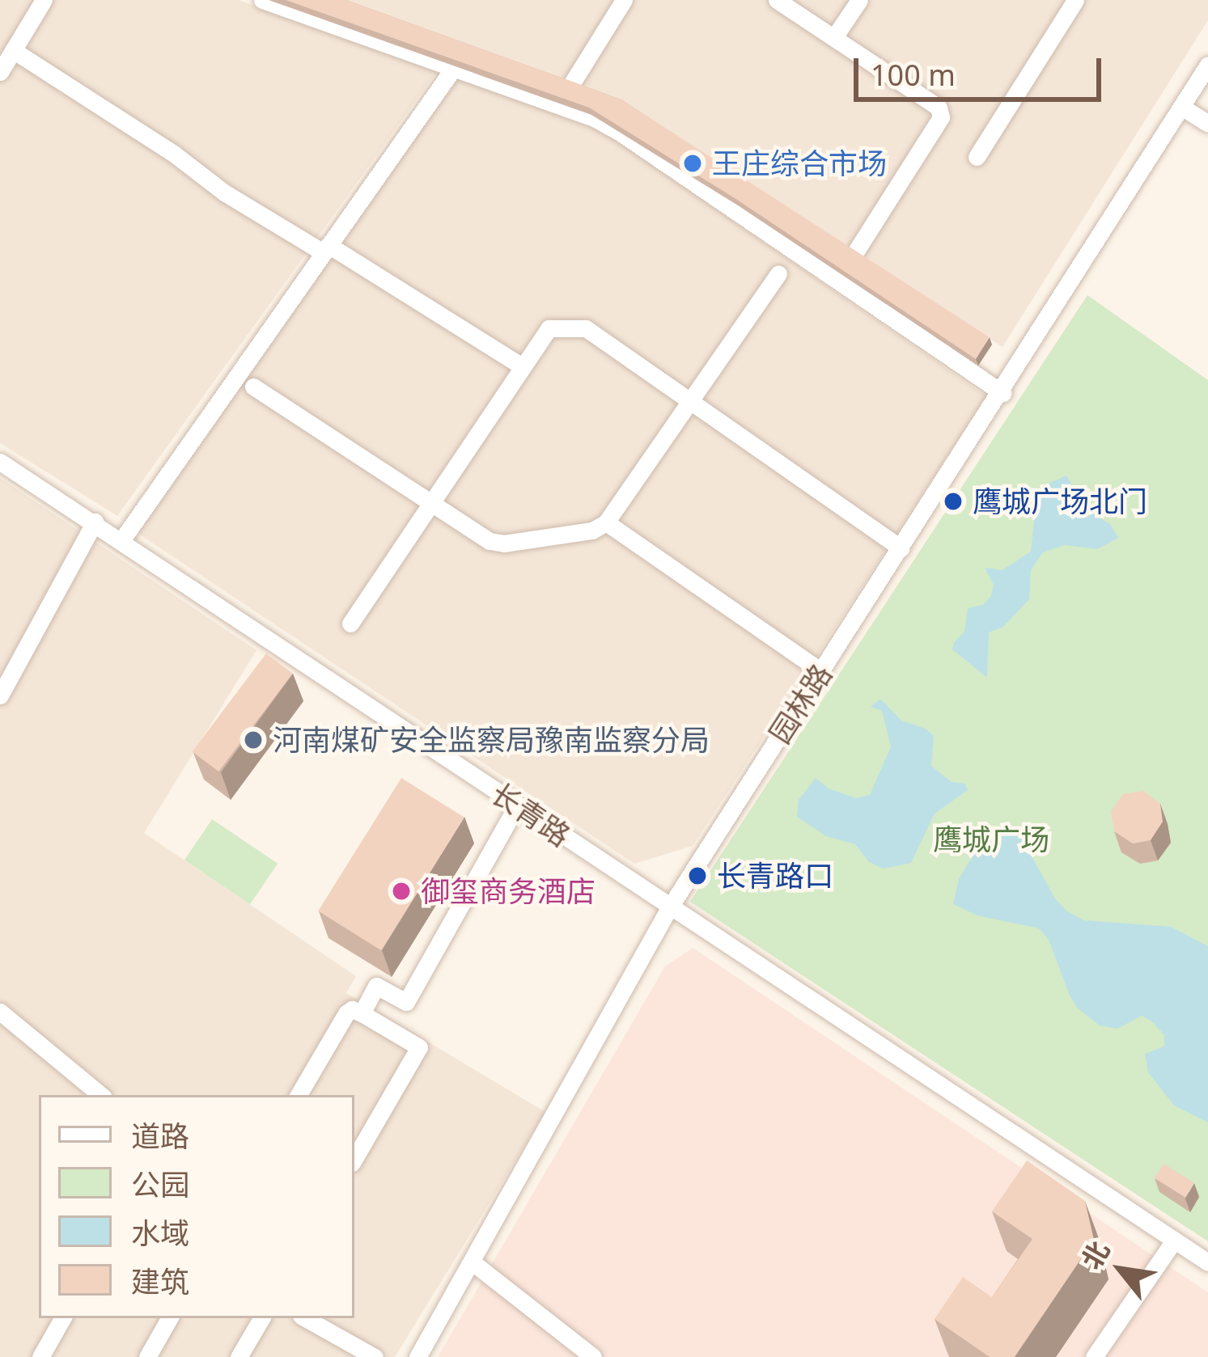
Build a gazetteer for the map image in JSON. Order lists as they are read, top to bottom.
{
  "streets": {
    "street": ["园林路", "长青路"]
  },
  "crossings": [
    ["园林路", "长青路"]
  ],
  "parks": ["鹰城广场"],
  "places": [
    "王庄综合市场",
    "鹰城广场北门",
    "河南煤矿安全监察局豫南监察分局",
    "长青路口",
    "御玺商务酒店"
  ],
  "legend": [
    "道路",
    "公园",
    "水域",
    "建筑"
  ],
  "scale_bar": "100 m",
  "north": "top left"
}
